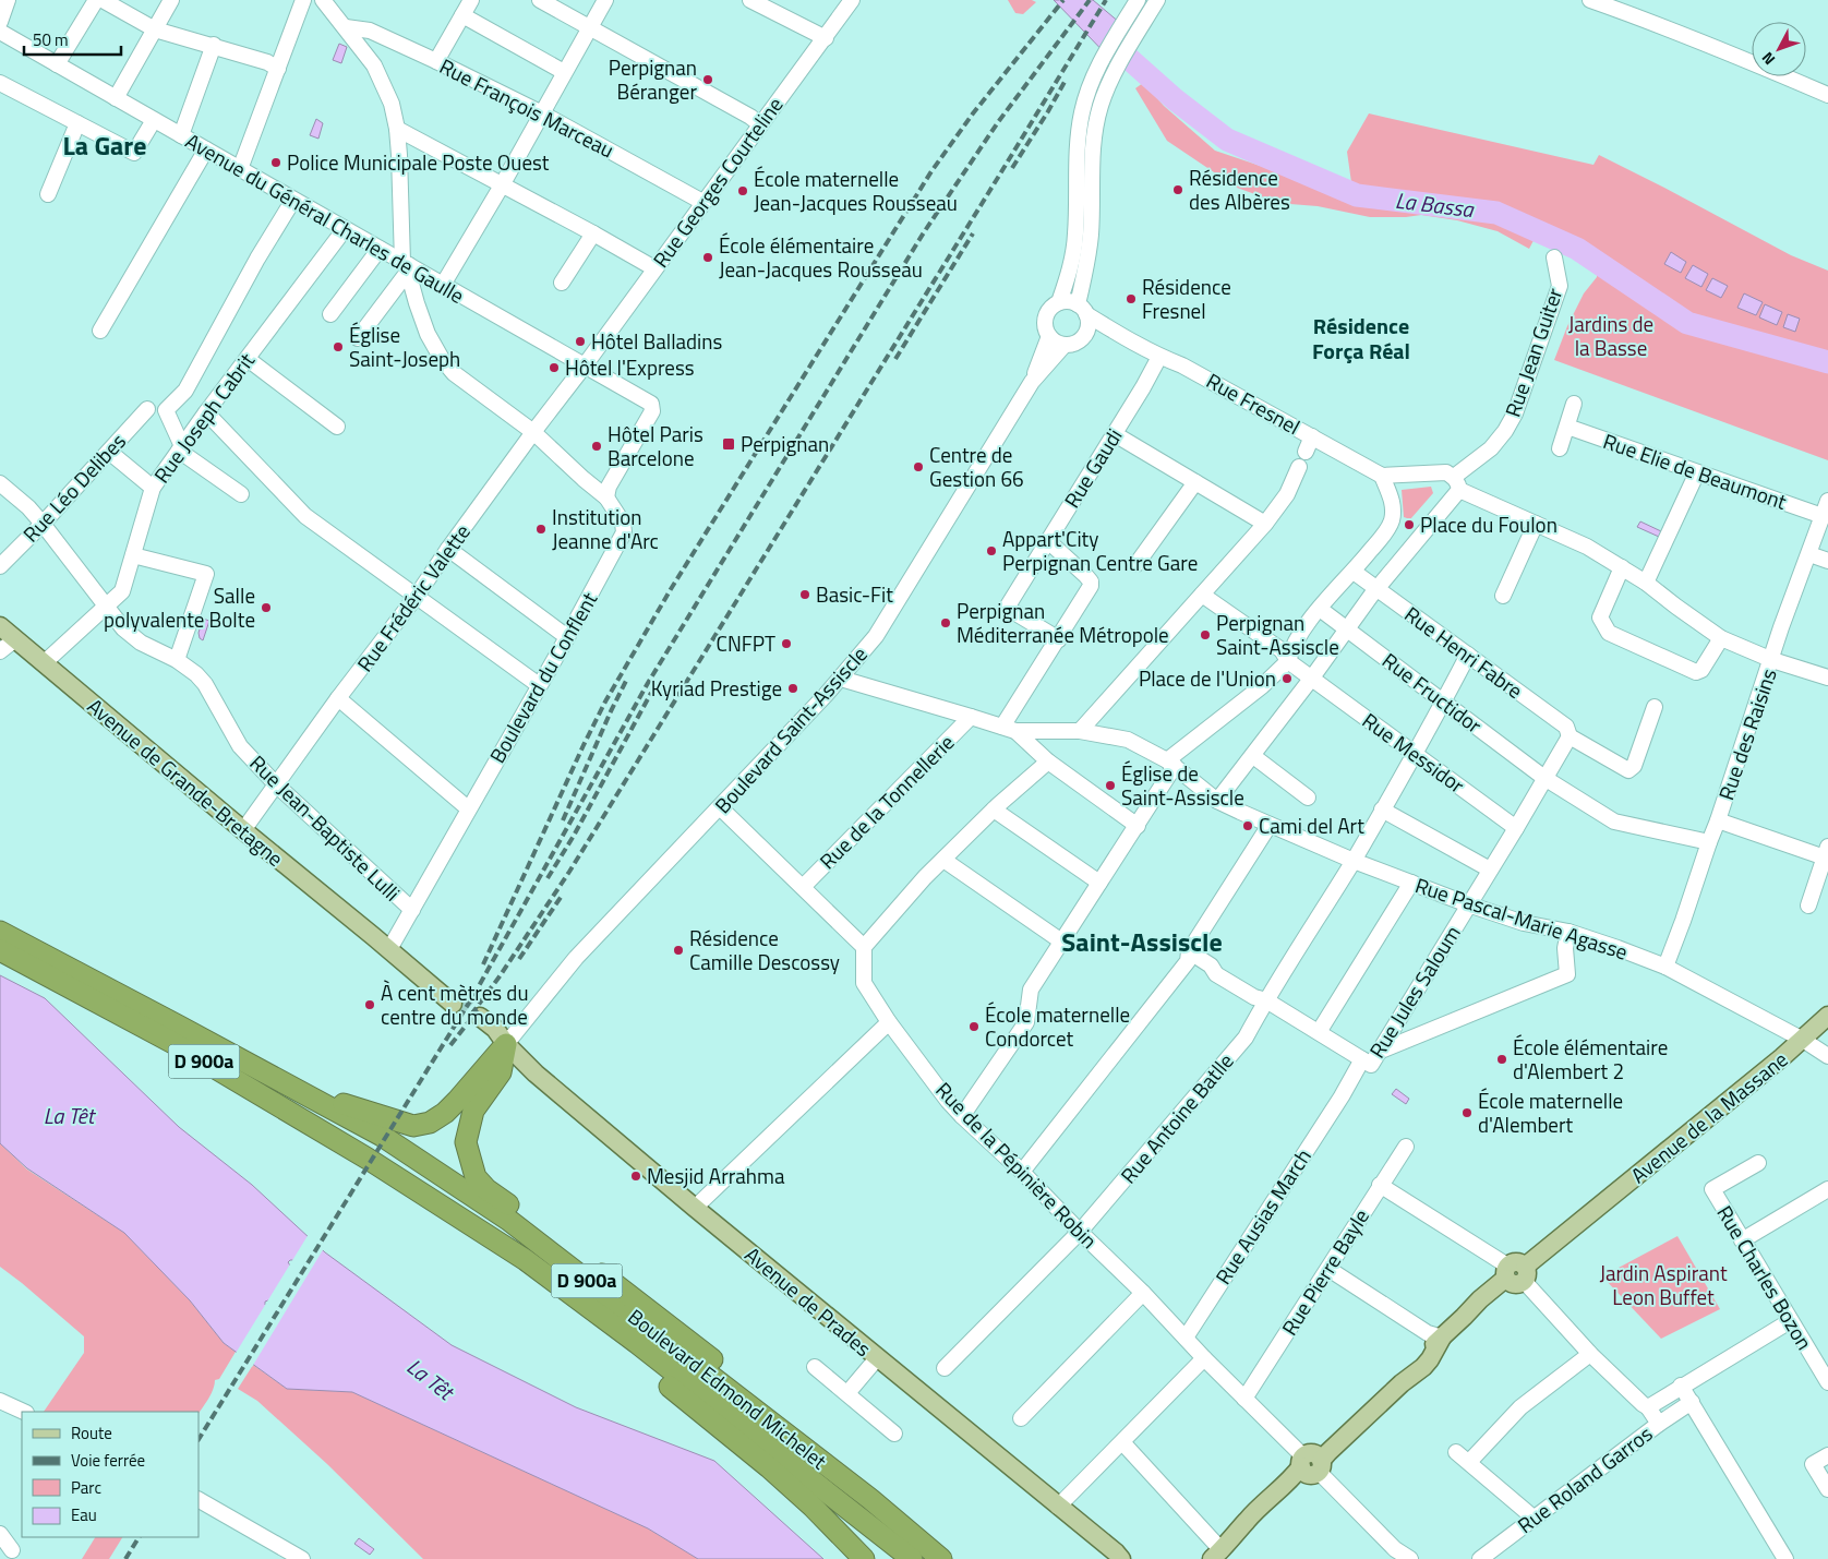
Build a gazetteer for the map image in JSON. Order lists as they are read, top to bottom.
{
  "streets": {
    "highway": ["D 900a", "Boulevard Edmond Michelet"],
    "main road": ["Avenue de Grande-Bretagne", "Avenue de la Massane", "Avenue de Prades"],
    "street": [
      "Rue François Marceau",
      "Rue Georges Courteline",
      "Avenue du Général Charles de Gaulle",
      "Rue Jean Guiter",
      "Rue Fresnel",
      "Rue Joseph Cabrit",
      "Rue Gaudi",
      "Rue Elie de Beaumont",
      "Rue Léo Delibes",
      "Rue Frédéric Valette",
      "Rue Henri Fabre",
      "Boulevard du Conflent",
      "Rue Fructidor",
      "Boulevard Saint-Assiscle",
      "Rue des Raisins",
      "Rue Messidor",
      "Rue de la Tonnellerie",
      "Rue Jean-Baptiste Lulli",
      "Rue Pascal-Marie Agasse",
      "Rue Jules Saloum",
      "Rue Antoine Batlle",
      "Rue de la Pépinière Robin",
      "Rue Ausias March",
      "Rue Pierre Bayle",
      "Rue Charles Bozon",
      "Rue Roland Garros"
    ]
  },
  "crossings": [
    ["Rue François Marceau", "Rue Georges Courteline"],
    ["Rue François Marceau", "Boulevard du Conflent"],
    ["Rue Georges Courteline", "Avenue du Général Charles de Gaulle"],
    ["Rue Georges Courteline", "Rue Frédéric Valette"],
    ["Avenue du Général Charles de Gaulle", "Rue Joseph Cabrit"],
    ["Avenue du Général Charles de Gaulle", "Rue Frédéric Valette"],
    ["Avenue du Général Charles de Gaulle", "Boulevard du Conflent"],
    ["Rue Jean Guiter", "Rue Henri Fabre"],
    ["Rue Jean Guiter", "Rue Fructidor"],
    ["Rue Jean Guiter", "Rue Messidor"],
    ["Rue Fresnel", "Rue Gaudi"],
    ["Rue Fresnel", "Boulevard Saint-Assiscle"],
    ["Rue Joseph Cabrit", "Avenue de Grande-Bretagne"],
    ["Rue Joseph Cabrit", "Rue Jean-Baptiste Lulli"],
    ["Rue Elie de Beaumont", "Rue des Raisins"],
    ["Rue Léo Delibes", "Rue Jean-Baptiste Lulli"],
    ["Rue Frédéric Valette", "Boulevard du Conflent"],
    ["Rue Frédéric Valette", "Avenue de Grande-Bretagne"],
    ["Rue Frédéric Valette", "Rue Jean-Baptiste Lulli"],
    ["Rue Henri Fabre", "Rue Jules Saloum"],
    ["Rue Henri Fabre", "Rue Antoine Batlle"],
    ["Boulevard du Conflent", "Avenue de Grande-Bretagne"],
    ["Boulevard du Conflent", "Rue Jean-Baptiste Lulli"],
    ["Rue Fructidor", "Rue des Raisins"],
    ["Rue Fructidor", "Rue Jules Saloum"],
    ["Rue Fructidor", "Rue Antoine Batlle"],
    ["Boulevard Saint-Assiscle", "Rue Pascal-Marie Agasse"],
    ["Boulevard Saint-Assiscle", "Avenue de Prades"],
    ["Rue des Raisins", "Rue Pascal-Marie Agasse"],
    ["Rue Messidor", "Rue Jules Saloum"],
    ["Rue Messidor", "Rue Antoine Batlle"],
    ["Rue de la Tonnellerie", "Rue Pascal-Marie Agasse"],
    ["Rue Pascal-Marie Agasse", "Rue Jules Saloum"],
    ["Rue Pascal-Marie Agasse", "Avenue de la Massane"],
    ["Rue Pascal-Marie Agasse", "Rue Antoine Batlle"],
    ["Rue Jules Saloum", "Rue Ausias March"],
    ["Avenue de la Massane", "Rue de la Pépinière Robin"],
    ["Rue Antoine Batlle", "Rue de la Pépinière Robin"],
    ["Rue de la Pépinière Robin", "Rue Ausias March"],
    ["Rue de la Pépinière Robin", "Rue Pierre Bayle"],
    ["Rue Charles Bozon", "Rue Roland Garros"]
  ],
  "districts": ["La Gare", "Résidence Força Réal", "Saint-Assiscle"],
  "water": ["La Bassa", "La Têt"],
  "parks": ["Jardins de la Basse", "Jardin Aspirant Leon Buffet"],
  "places": {
    "other": [
      "Perpignan Béranger",
      "Police Municipale Poste Ouest",
      "Résidence des Albères",
      "École maternelle Jean-Jacques Rousseau",
      "École élémentaire Jean-Jacques Rousseau",
      "Résidence Fresnel",
      "Hôtel Balladins",
      "Église Saint-Joseph",
      "Hôtel l'Express",
      "Hôtel Paris Barcelone",
      "Centre de Gestion 66",
      "Place du Foulon",
      "Institution Jeanne d'Arc",
      "Appart'City Perpignan Centre Gare",
      "Basic-Fit",
      "Salle polyvalente Bolte",
      "Perpignan Méditerranée Métropole",
      "Perpignan Saint-Assiscle",
      "CNFPT",
      "Place de l'Union",
      "Kyriad Prestige",
      "Église de Saint-Assiscle",
      "Cami del Art",
      "Résidence Camille Descossy",
      "À cent mètres du centre du monde",
      "École maternelle Condorcet",
      "École élémentaire d'Alembert 2",
      "École maternelle d'Alembert",
      "Mesjid Arrahma"
    ],
    "transit": ["Perpignan"]
  },
  "legend": [
    "Route",
    "Voie ferrée",
    "Parc",
    "Eau"
  ],
  "scale_bar": "50 m",
  "north": "bottom left"
}
